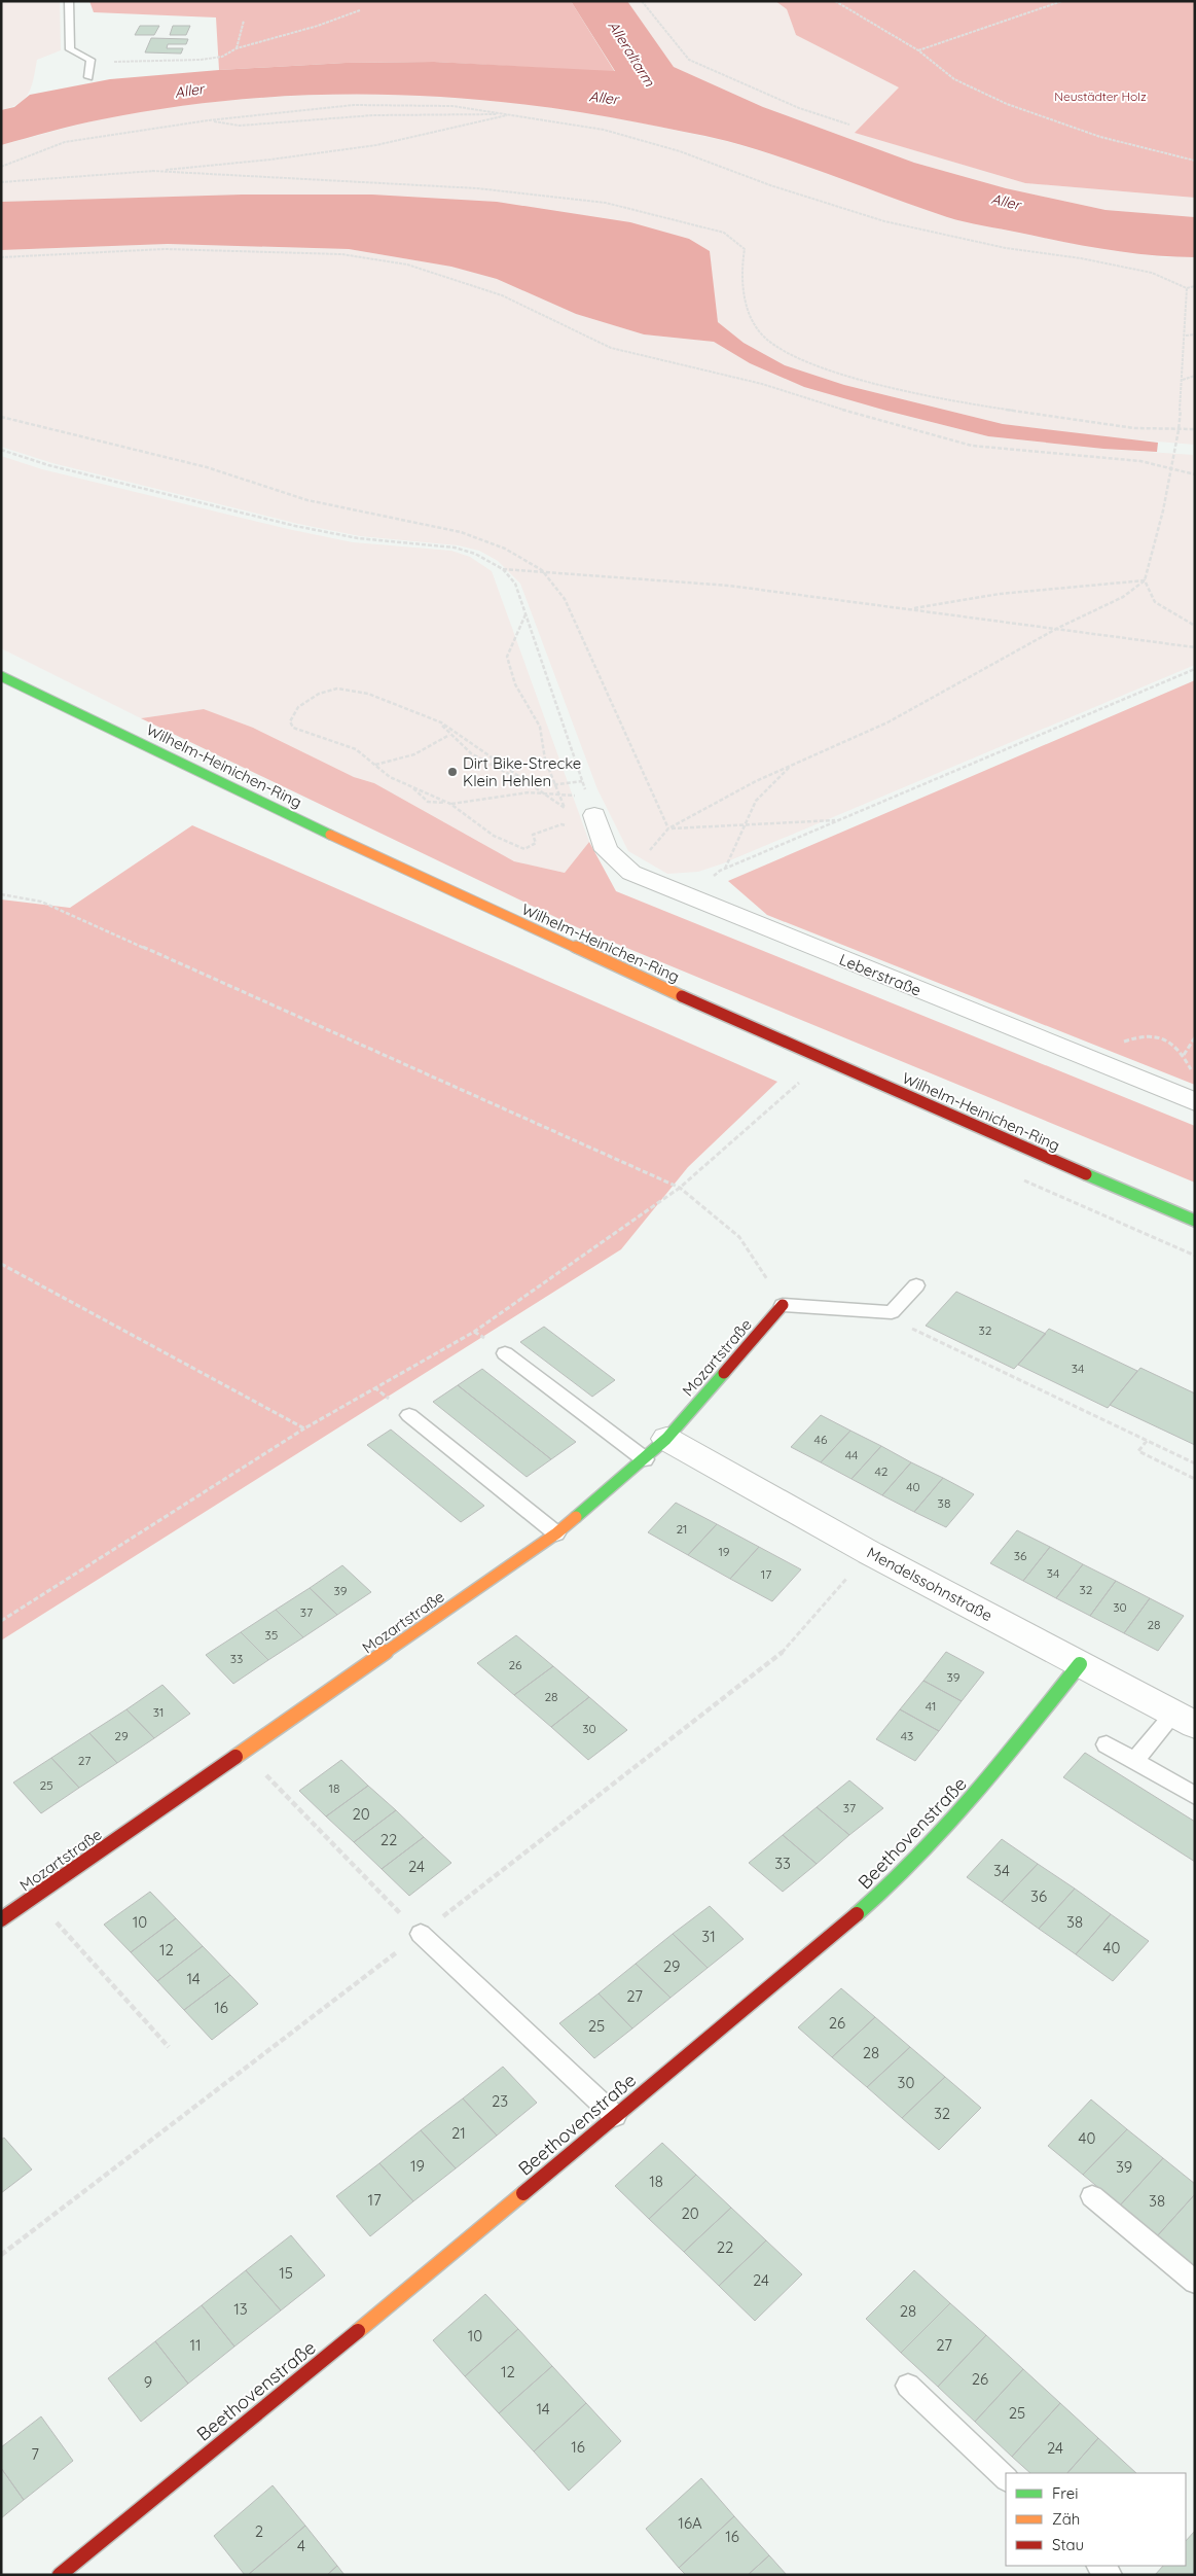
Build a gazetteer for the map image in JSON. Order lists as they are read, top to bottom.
{
  "streets": {
    "street": [
      "Wilhelm-Heinichen-Ring",
      "Leberstraße",
      "Mozartstraße",
      "Mendelssohnstraße",
      "Beethovenstraße"
    ]
  },
  "crossings": [
    ["Mozartstraße", "Mendelssohnstraße"],
    ["Mendelssohnstraße", "Beethovenstraße"]
  ],
  "water": ["Alleraltarm", "Aller"],
  "parks": ["Neustädter Holz"],
  "places": ["Dirt Bike-Strecke Klein Hehlen"],
  "house_numbers": [
    "32",
    "34",
    "46",
    "44",
    "42",
    "40",
    "38",
    "21",
    "19",
    "36",
    "34",
    "17",
    "32",
    "39",
    "30",
    "37",
    "28",
    "35",
    "33",
    "26",
    "39",
    "28",
    "41",
    "31",
    "30",
    "29",
    "43",
    "27",
    "25",
    "18",
    "37",
    "20",
    "22",
    "33",
    "24",
    "34",
    "36",
    "10",
    "38",
    "31",
    "40",
    "12",
    "29",
    "14",
    "27",
    "16",
    "26",
    "25",
    "28",
    "30",
    "23",
    "32",
    "21",
    "40",
    "19",
    "39",
    "18",
    "17",
    "38",
    "20",
    "22",
    "15",
    "24",
    "13",
    "28",
    "10",
    "11",
    "27",
    "12",
    "26",
    "9",
    "14",
    "25",
    "16",
    "24",
    "7",
    "16A",
    "2",
    "16",
    "4"
  ],
  "legend": ["Frei", "Zäh", "Stau"]
}
